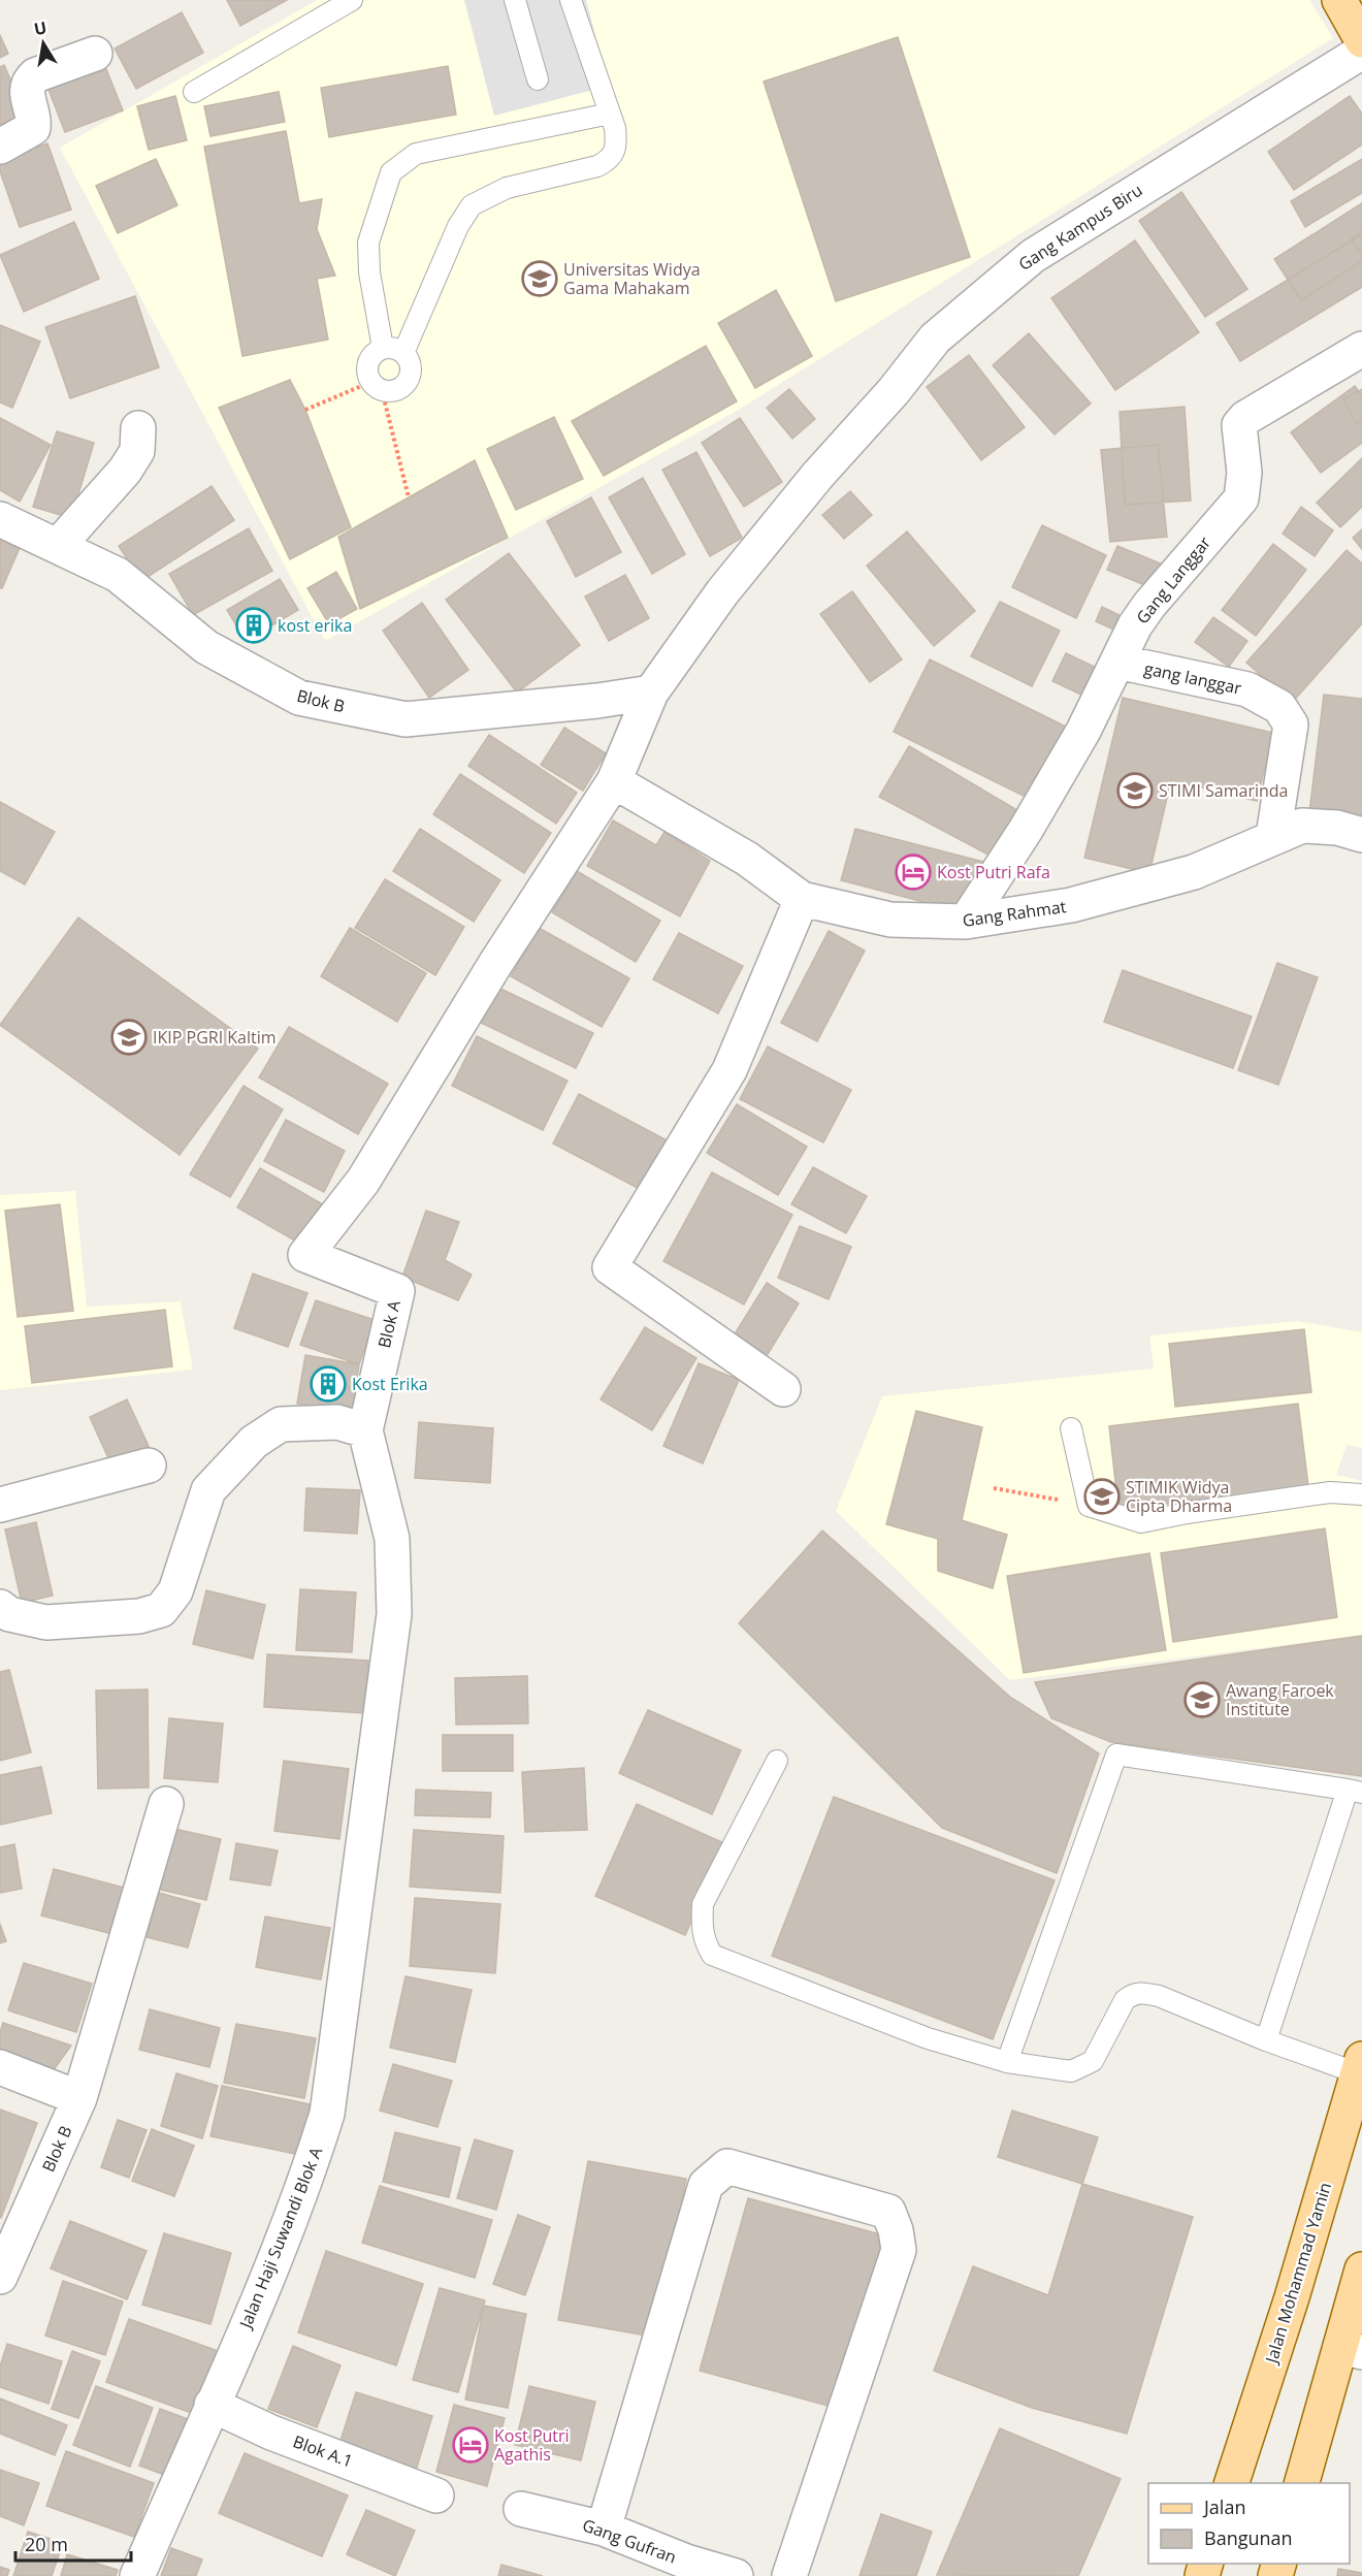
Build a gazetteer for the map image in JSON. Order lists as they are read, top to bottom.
{
  "streets": {
    "main road": ["Jalan Mohammad Yamin"],
    "street": [
      "Gang Kampus Biru",
      "Gang Langgar",
      "gang langgar",
      "Blok B",
      "Gang Rahmat",
      "Blok A",
      "Jalan Haji Suwandi Blok A",
      "Blok A.1",
      "Gang Gufran"
    ]
  },
  "crossings": [
    ["Gang Kampus Biru", "Blok B"],
    ["Gang Kampus Biru", "Gang Rahmat"],
    ["Gang Kampus Biru", "Blok A"],
    ["Gang Langgar", "gang langgar"],
    ["Gang Langgar", "Gang Rahmat"],
    ["gang langgar", "Gang Rahmat"],
    ["Blok A", "Jalan Haji Suwandi Blok A"],
    ["Jalan Haji Suwandi Blok A", "Blok A.1"]
  ],
  "places": {
    "school or university": [
      "Universitas Widya Gama Mahakam",
      "STIMI Samarinda",
      "IKIP PGRI Kaltim",
      "STIMIK Widya Cipta Dharma",
      "Awang Faroek Institute"
    ],
    "building": ["kost erika", "Kost Erika"],
    "hotel": ["Kost Putri Rafa", "Kost Putri Agathis"]
  },
  "legend": ["Jalan", "Bangunan"],
  "scale_bar": "20 m",
  "north": "top"
}
